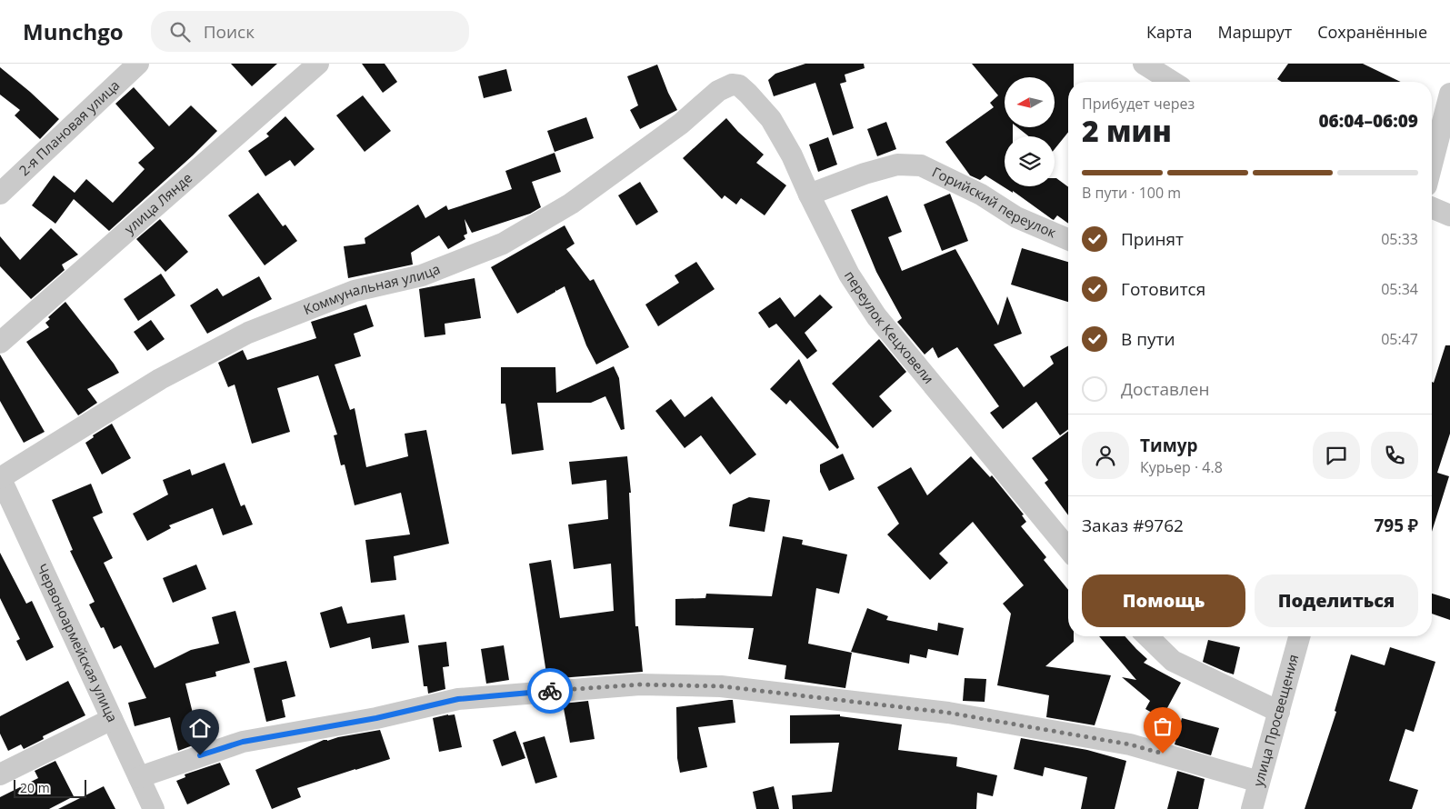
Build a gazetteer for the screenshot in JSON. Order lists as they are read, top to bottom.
{
  "streets": {
    "street": [
      "2-я Плановая улица",
      "Горийский переулок",
      "улица Лянде",
      "Коммунальная улица",
      "переулок Кецховели",
      "Червоноармейская улица",
      "улица Просвещения"
    ]
  },
  "crossings": [
    ["Горийский переулок", "переулок Кецховели"],
    ["Коммунальная улица", "переулок Кецховели"],
    ["Коммунальная улица", "Червоноармейская улица"]
  ],
  "scale_bar": "20 m",
  "north": "left",
  "page": {
    "header": "Munchgo",
    "search": "Поиск",
    "nav": ["Карта", "Маршрут", "Сохранённые"],
    "heading": ["2 мин", "Прибудет через", "06:04–06:09"],
    "panel": [
      "Тимур",
      "Курьер · 4.8",
      "Заказ #9762",
      "795 ₽"
    ],
    "bar": "В пути · 100 m",
    "list": [
      ["Принят", "05:33"],
      ["Готовится", "05:34"],
      ["В пути", "05:47"],
      "Доставлен"
    ],
    "buttons": ["Помощь", "Поделиться"],
    "scale": "20 m"
  }
}
